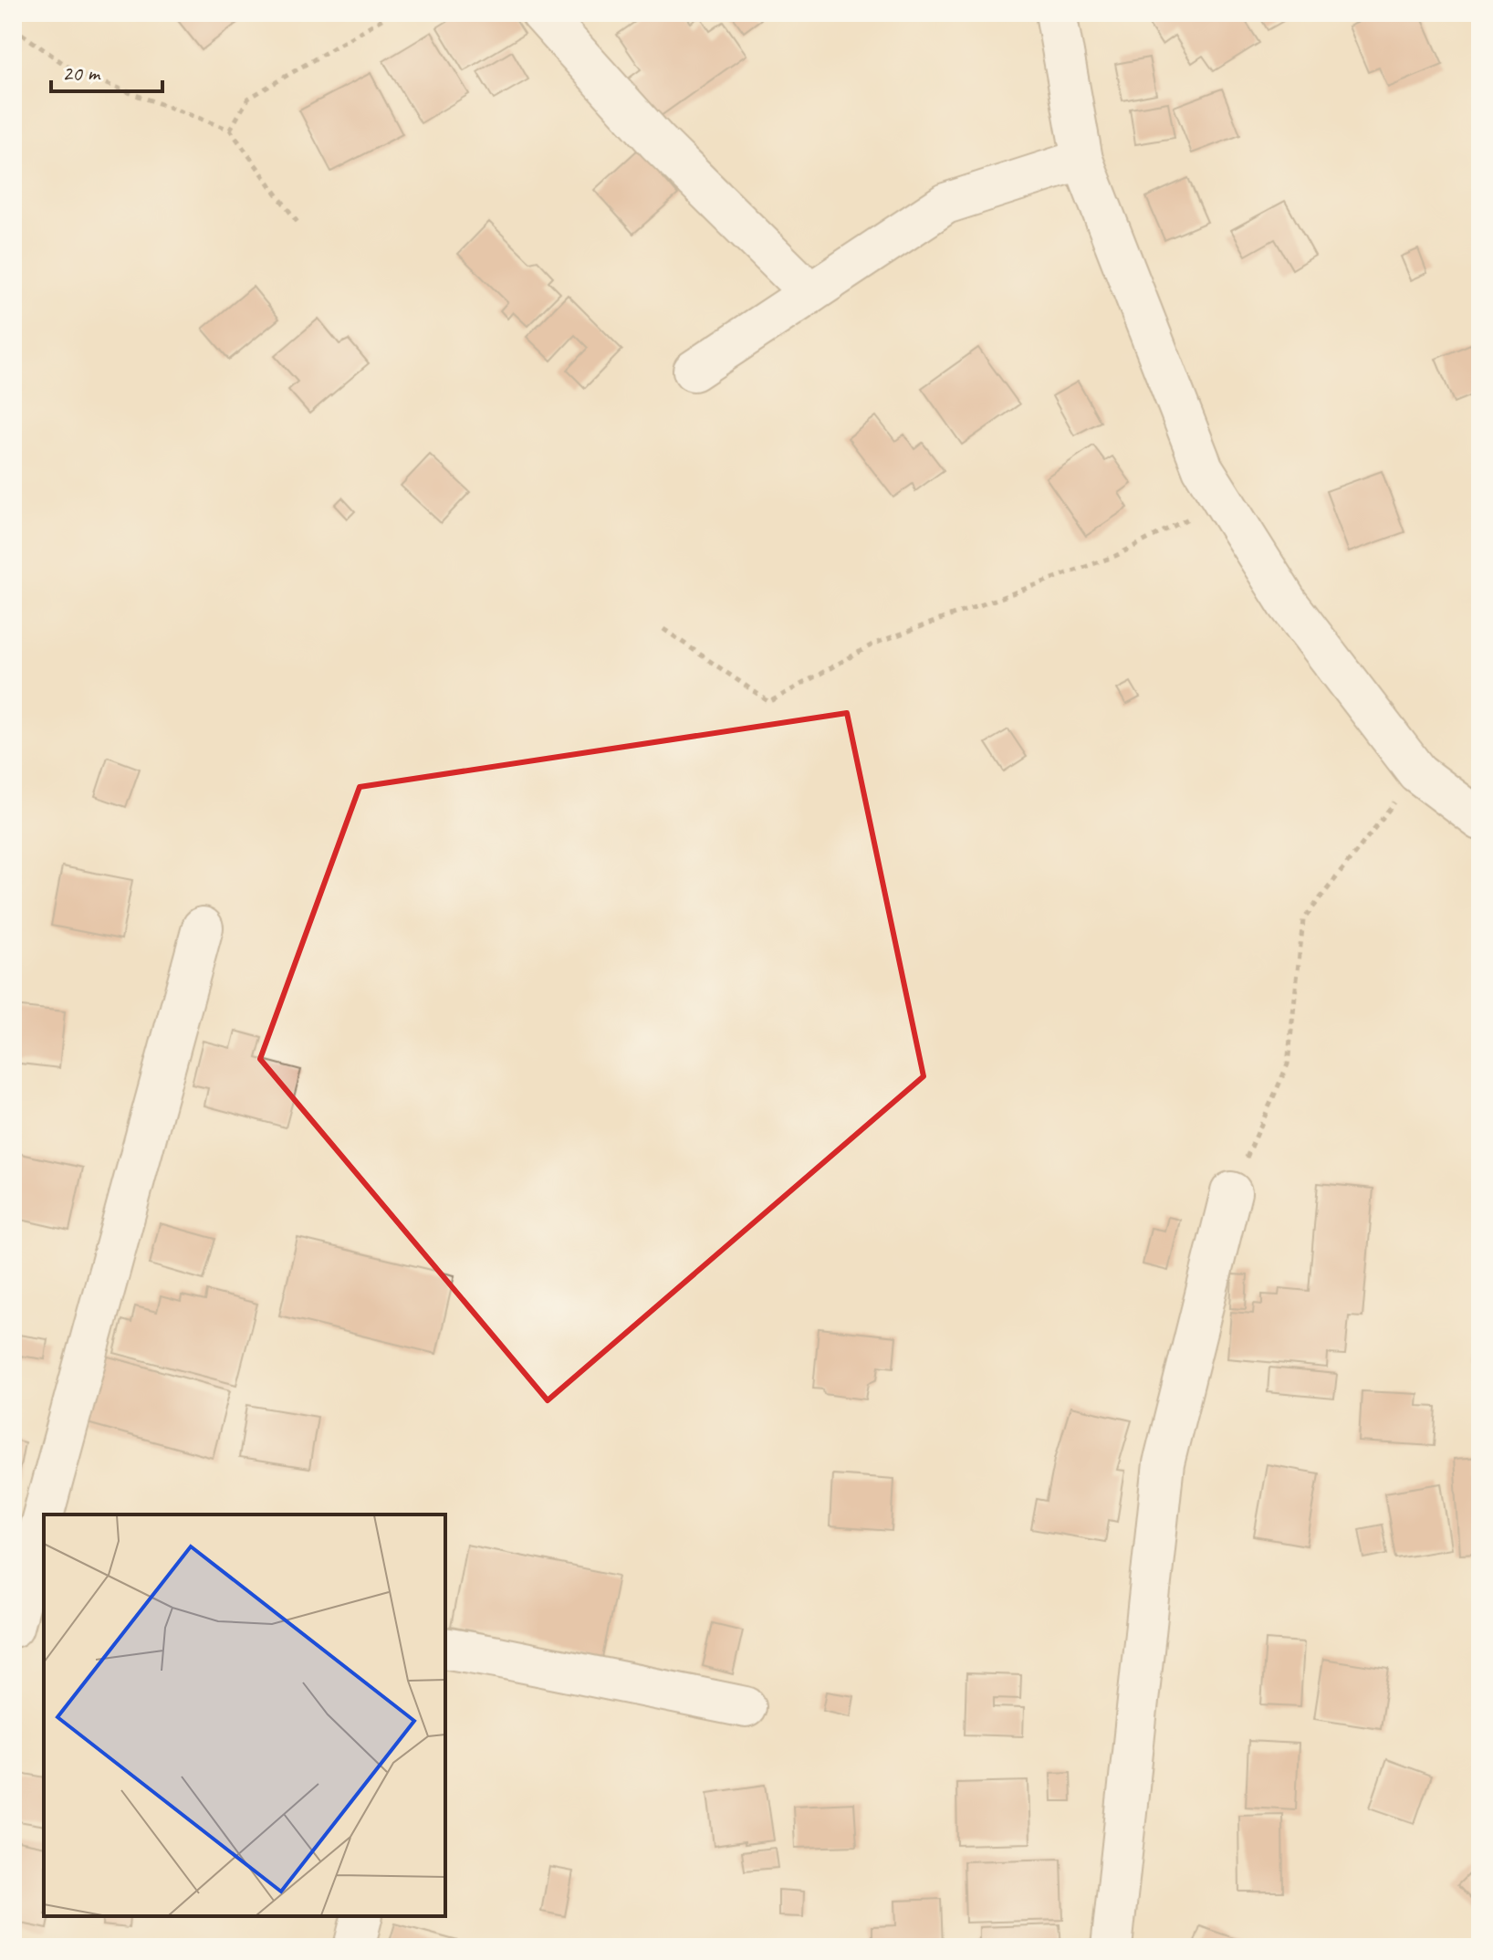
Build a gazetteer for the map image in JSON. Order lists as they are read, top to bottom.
{
  "scale_bar": "20 m"
}
